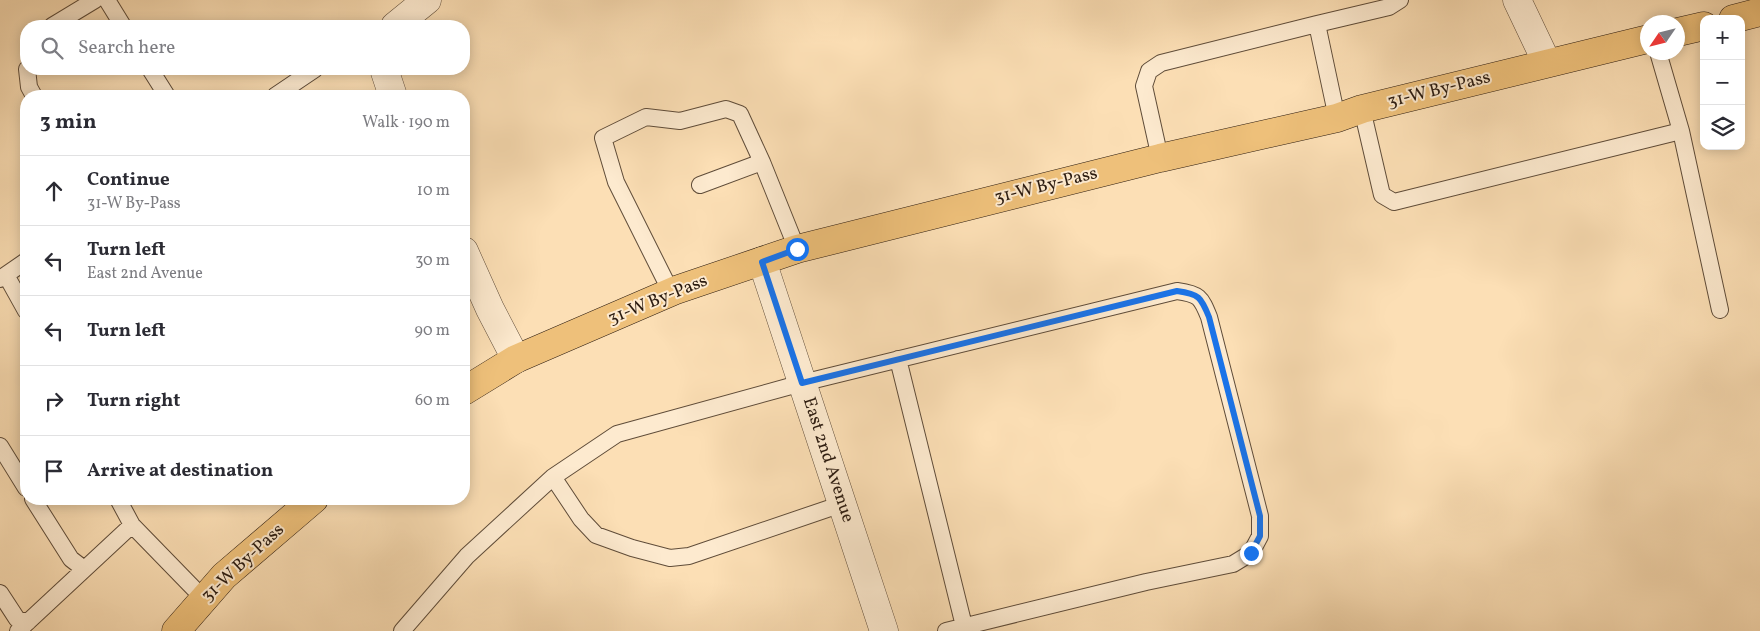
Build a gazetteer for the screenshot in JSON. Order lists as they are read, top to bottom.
{
  "streets": {
    "main road": ["31-W By-Pass"],
    "street": ["East 2nd Avenue"]
  },
  "crossings": [
    ["31-W By-Pass", "East 2nd Avenue"]
  ],
  "north": "bottom left",
  "page": {
    "map_buttons": ["+", "−"],
    "search": "Search here",
    "heading": ["3 min", "Walk · 190 m"],
    "list": [
      ["Continue", "31-W By-Pass", "10 m"],
      ["Turn left", "East 2nd Avenue", "30 m"],
      ["Turn left", "90 m"],
      ["Turn right", "60 m"],
      "Arrive at destination"
    ]
  }
}
